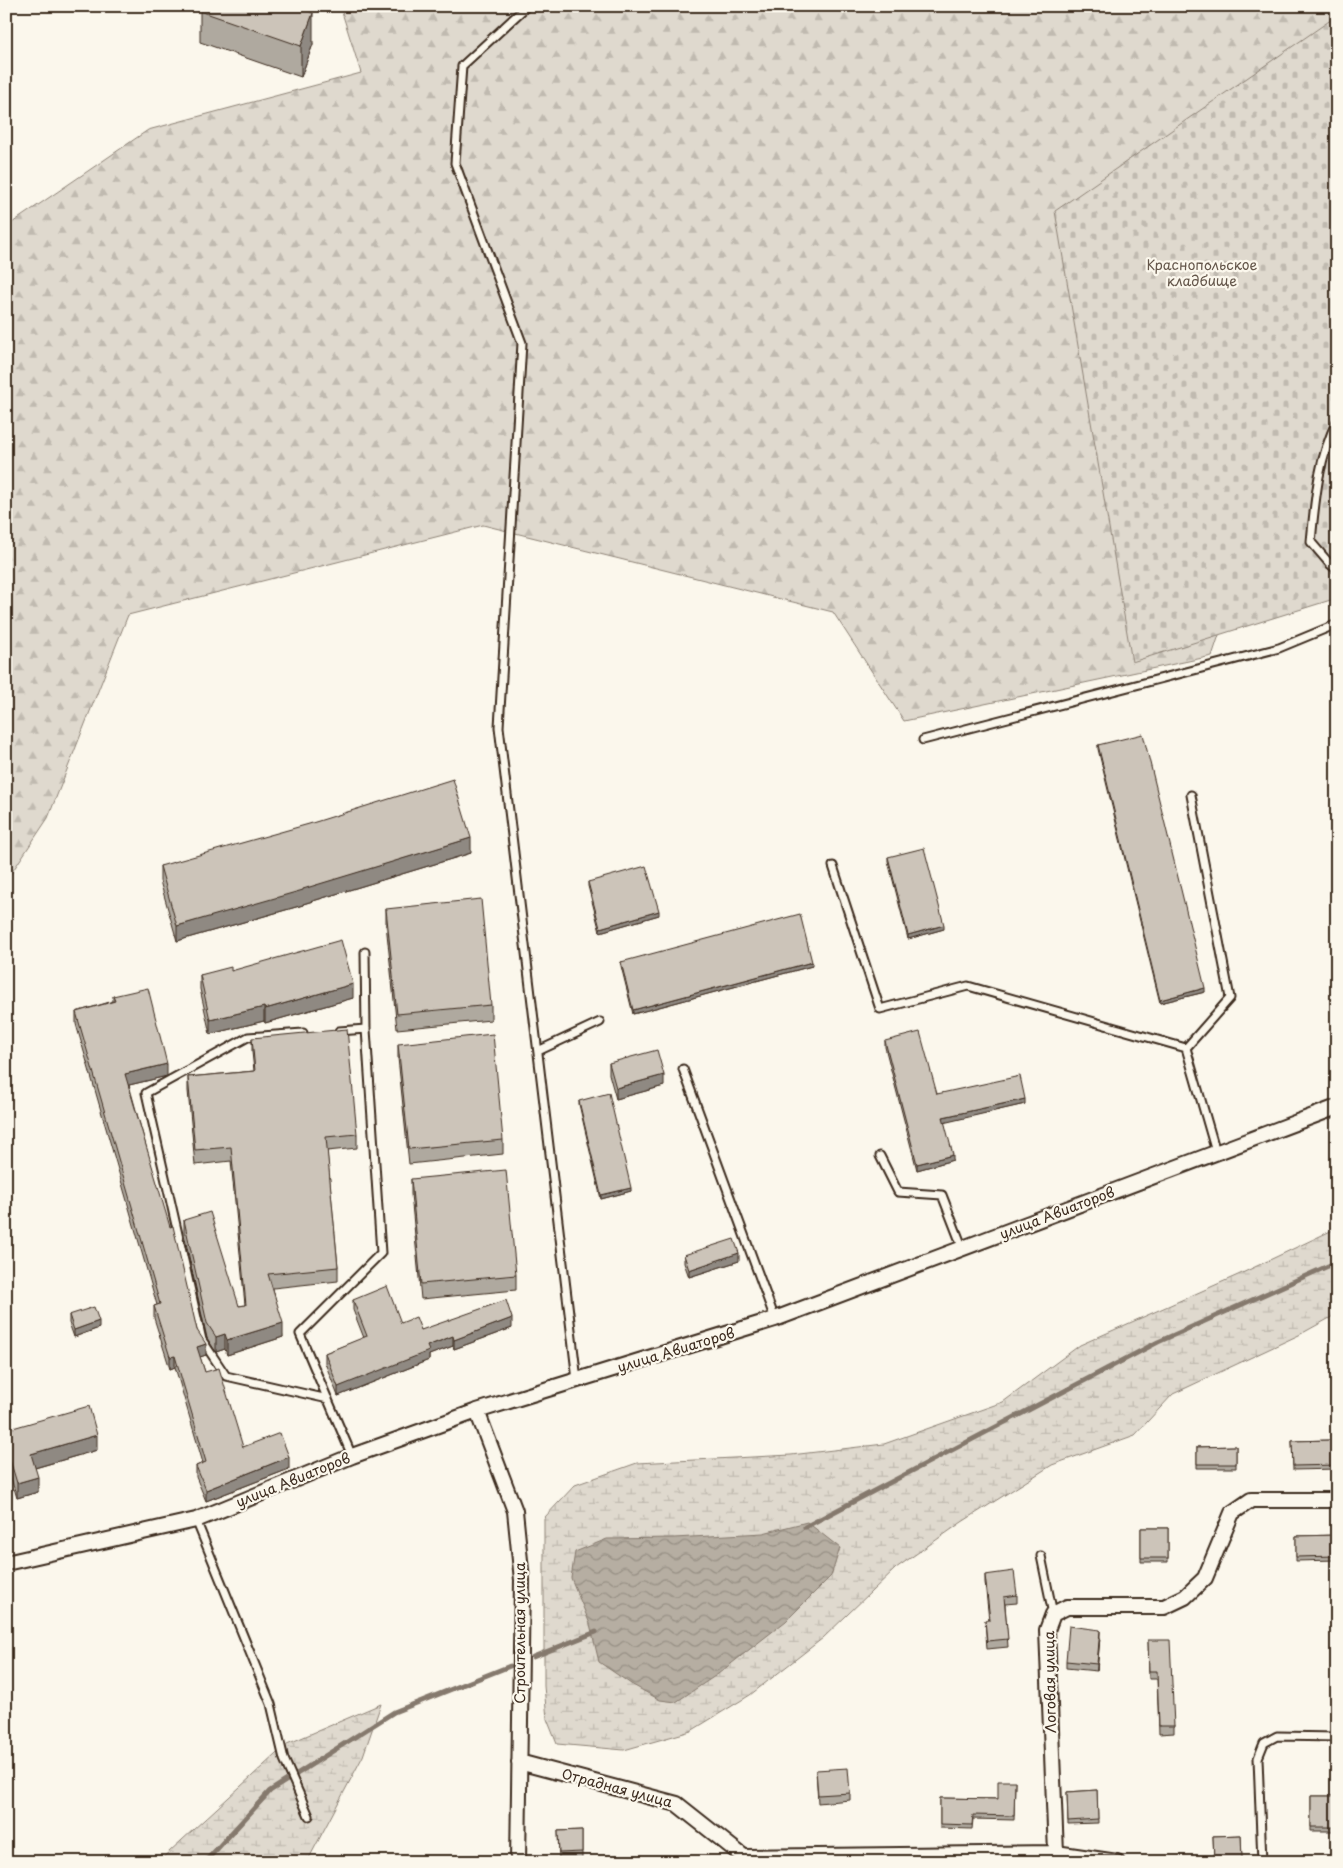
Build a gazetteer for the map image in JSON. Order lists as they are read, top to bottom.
{
  "streets": {
    "street": [
      "улица Авиаторов",
      "Строительная улица",
      "Логовая улица",
      "Отрадная улица"
    ]
  },
  "crossings": [
    ["улица Авиаторов", "Строительная улица"],
    ["Строительная улица", "Отрадная улица"],
    ["Логовая улица", "Отрадная улица"]
  ],
  "parks": ["Краснопольское кладбище"]
}
